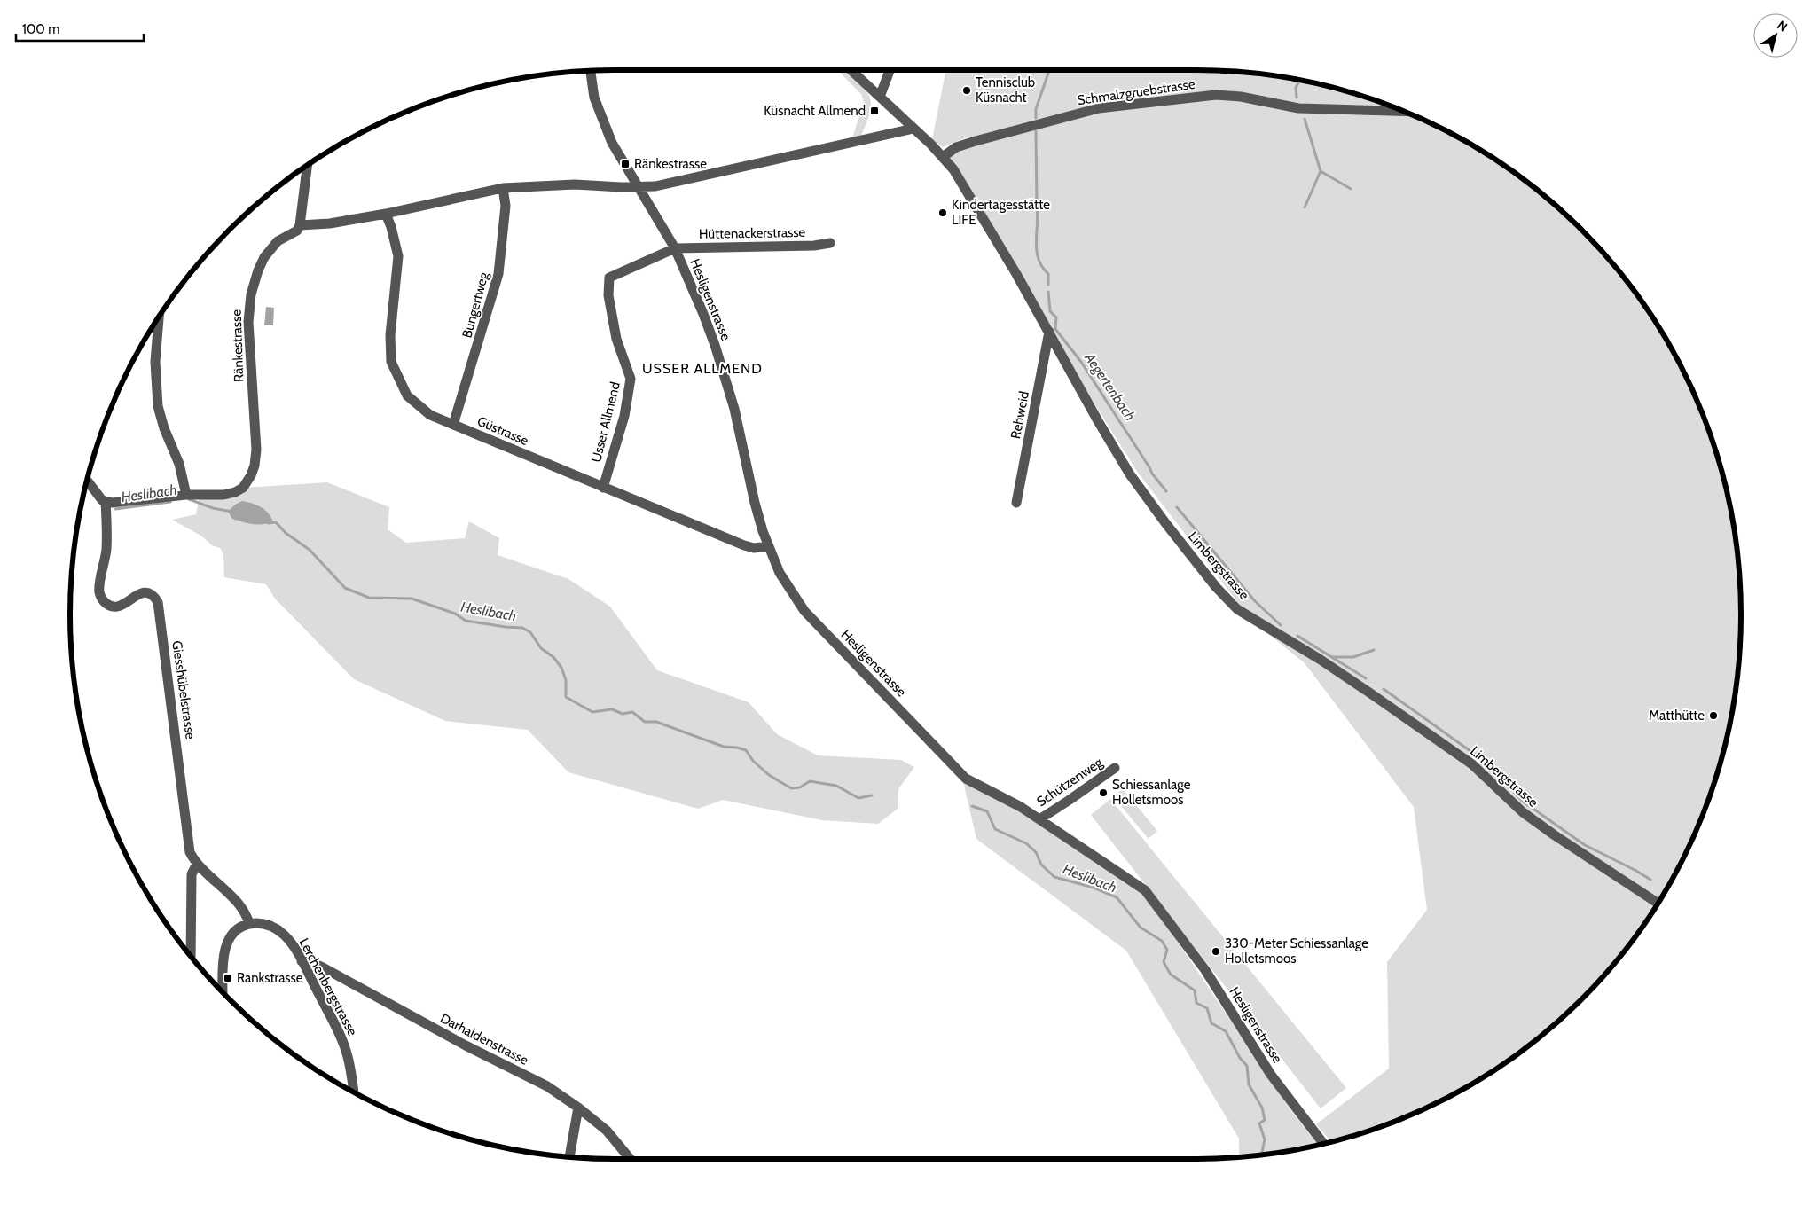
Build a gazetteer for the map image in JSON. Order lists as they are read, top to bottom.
{
  "streets": {
    "street": [
      "Schmalzgruebstrasse",
      "Hüttenackerstrasse",
      "Hesligenstrasse",
      "Bungertweg",
      "Ränkestrasse",
      "Rehweid",
      "Usser Allmend",
      "Güstrasse",
      "Limbergstrasse",
      "Giesshübelstrasse",
      "Schützenweg",
      "Lerchenbergstrasse",
      "Darhaldenstrasse"
    ]
  },
  "crossings": [
    ["Schmalzgruebstrasse", "Limbergstrasse"],
    ["Hüttenackerstrasse", "Hesligenstrasse"],
    ["Hüttenackerstrasse", "Usser Allmend"],
    ["Hesligenstrasse", "Usser Allmend"],
    ["Hesligenstrasse", "Güstrasse"],
    ["Hesligenstrasse", "Schützenweg"],
    ["Bungertweg", "Güstrasse"],
    ["Ränkestrasse", "Giesshübelstrasse"],
    ["Rehweid", "Limbergstrasse"],
    ["Usser Allmend", "Güstrasse"],
    ["Giesshübelstrasse", "Lerchenbergstrasse"],
    ["Lerchenbergstrasse", "Darhaldenstrasse"]
  ],
  "districts": ["USSER ALLMEND"],
  "water": ["Aegertenbach", "Heslibach"],
  "places": {
    "other": [
      "Tennisclub Küsnacht",
      "Kindertagesstätte LIFE",
      "Matthütte",
      "Schiessanlage Holletsmoos",
      "330-Meter Schiessanlage Holletsmoos"
    ],
    "transit": ["Küsnacht Allmend", "Ränkestrasse", "Rankstrasse"]
  },
  "scale_bar": "100 m",
  "north": "top right"
}
